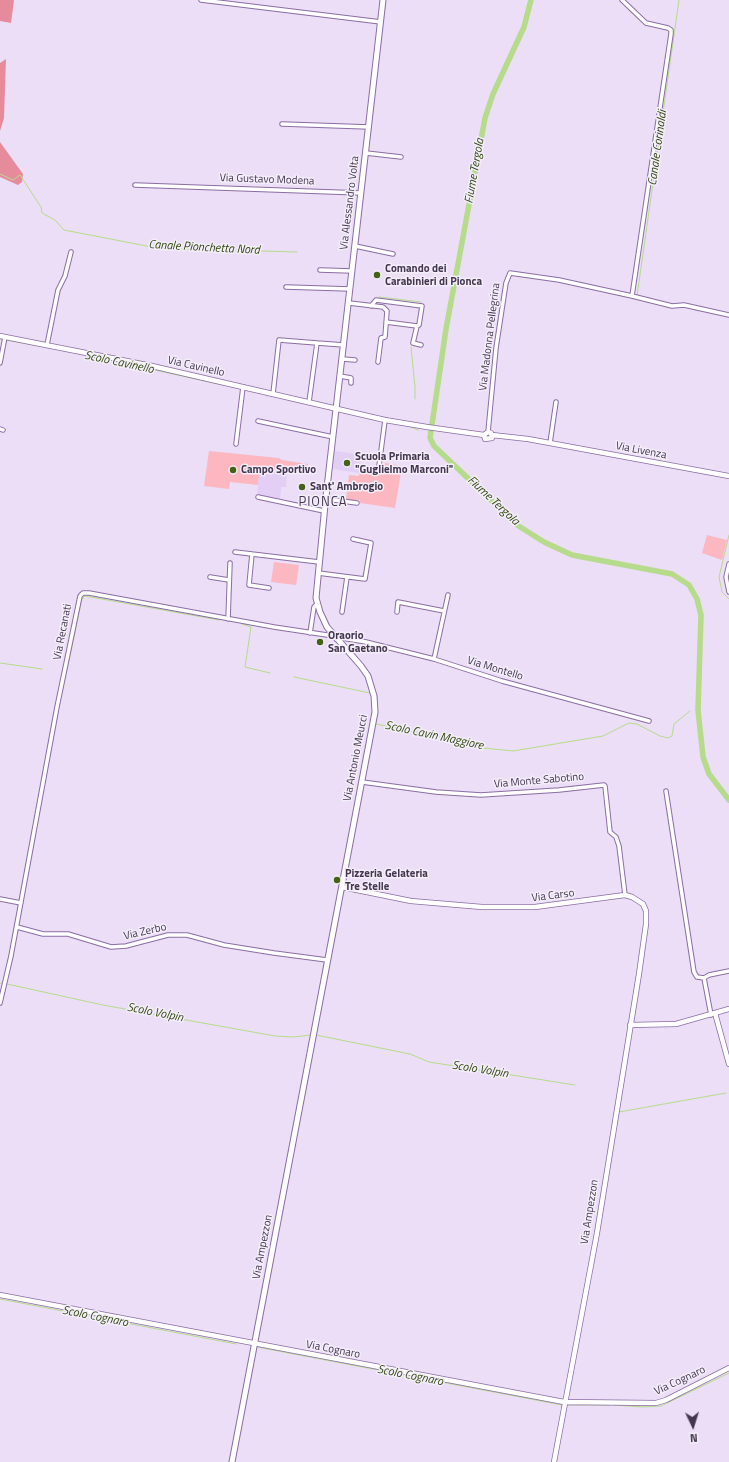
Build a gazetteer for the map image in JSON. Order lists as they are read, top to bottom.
{
  "streets": {
    "main road": ["Via Alessandro Volta", "Via Antonio Meucci", "Via Ampezzon"],
    "street": [
      "Via Gustavo Modena",
      "Via Madonna Pellegrina",
      "Via Cavinello",
      "Via Livenza",
      "Via Recanati",
      "Via Montello",
      "Via Monte Sabotino",
      "Via Carso",
      "Via Zerbo",
      "Via Cognaro"
    ]
  },
  "crossings": [
    ["Via Gustavo Modena", "Via Alessandro Volta"],
    ["Via Alessandro Volta", "Via Cavinello"],
    ["Via Alessandro Volta", "Via Livenza"],
    ["Via Alessandro Volta", "Via Antonio Meucci"],
    ["Via Madonna Pellegrina", "Via Livenza"],
    ["Via Cavinello", "Via Livenza"],
    ["Via Cavinello", "Via Antonio Meucci"],
    ["Via Livenza", "Via Antonio Meucci"],
    ["Via Recanati", "Via Antonio Meucci"],
    ["Via Montello", "Via Antonio Meucci"],
    ["Via Antonio Meucci", "Via Monte Sabotino"],
    ["Via Antonio Meucci", "Via Carso"],
    ["Via Antonio Meucci", "Via Zerbo"],
    ["Via Antonio Meucci", "Via Ampezzon"],
    ["Via Monte Sabotino", "Via Carso"],
    ["Via Ampezzon", "Via Cognaro"]
  ],
  "districts": ["PIONCA"],
  "water": [
    "Canale Corinaldi",
    "Fiume Tergola",
    "Canale Pionchetta Nord",
    "Scolo Cavinello",
    "Scolo Cavin Maggiore",
    "Scolo Volpin",
    "Scolo Cognaro"
  ],
  "places": [
    "Comando dei Carabinieri di Pionca",
    "Scuola Primaria \"Guglielmo Marconi\"",
    "Campo Sportivo",
    "Sant' Ambrogio",
    "Oraorio San Gaetano",
    "Pizzeria Gelateria Tre Stelle"
  ],
  "north": "bottom"
}
